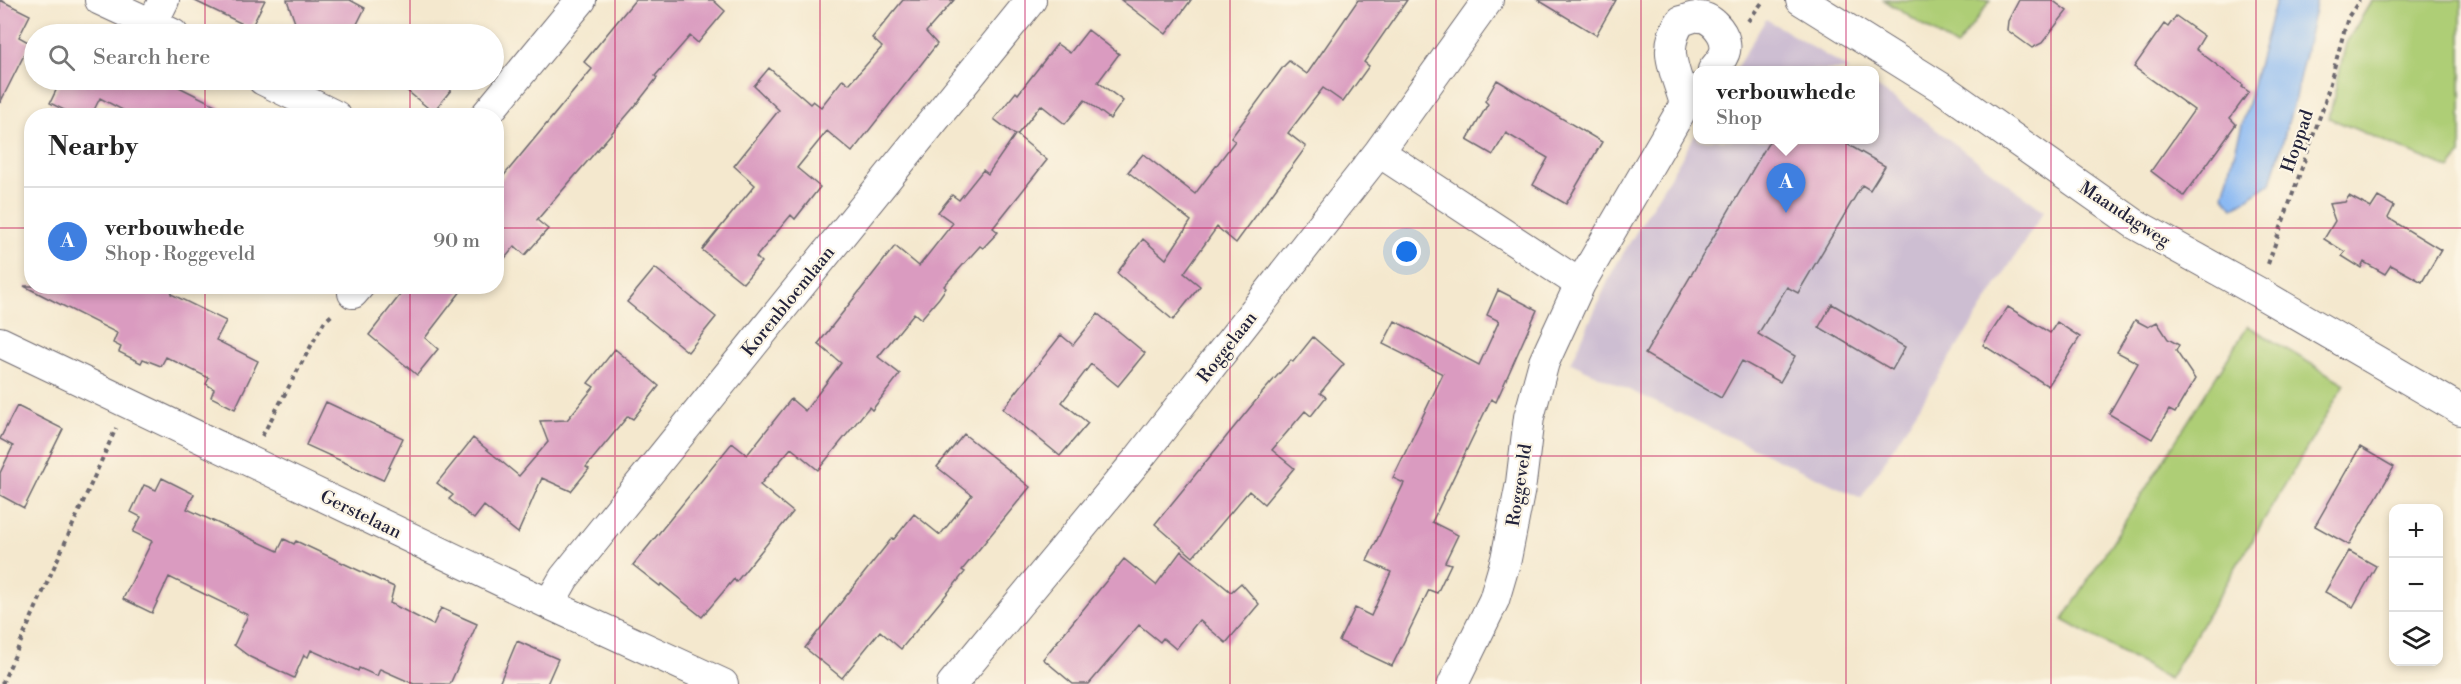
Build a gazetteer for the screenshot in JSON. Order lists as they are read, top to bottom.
{
  "streets": {
    "street": [
      "Maandagweg",
      "Korenbloemlaan",
      "Roggelaan",
      "Roggeveld",
      "Gerstelaan"
    ],
    "path": ["Hoppad"]
  },
  "crossings": [
    ["Hoppad", "Maandagweg"],
    ["Korenbloemlaan", "Gerstelaan"]
  ],
  "page": {
    "search": "Search here",
    "popup": ["verbouwhede", "Shop"],
    "heading": "Nearby",
    "pins": "A",
    "list": [
      {
        "mark": "A",
        "name": "verbouwhede",
        "note": "Shop · Roggeveld",
        "value": "90 m"
      }
    ],
    "map_buttons": ["+", "−"]
  }
}
